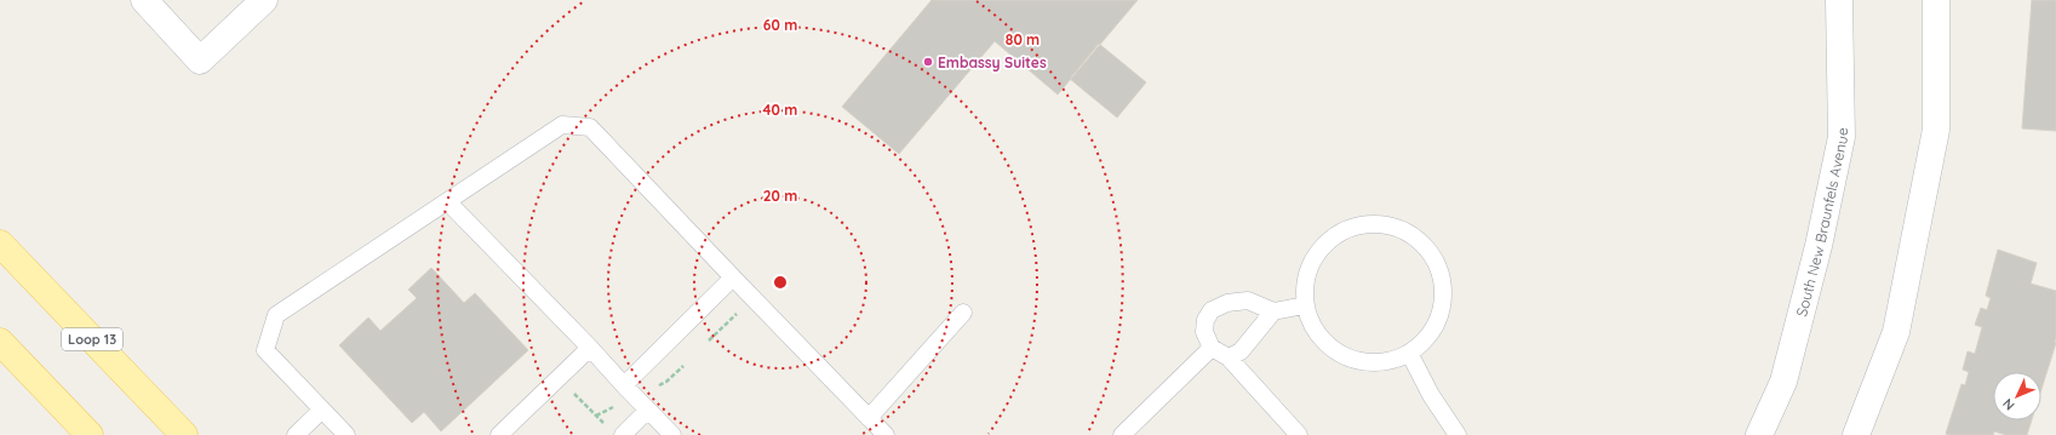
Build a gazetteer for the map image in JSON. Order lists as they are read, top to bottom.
{
  "streets": {
    "main road": ["Loop 13"],
    "street": ["South New Braunfels Avenue"]
  },
  "places": ["Embassy Suites"],
  "north": "bottom left",
  "rings": [
    "60 m",
    "80 m",
    "40 m",
    "20 m"
  ]
}
